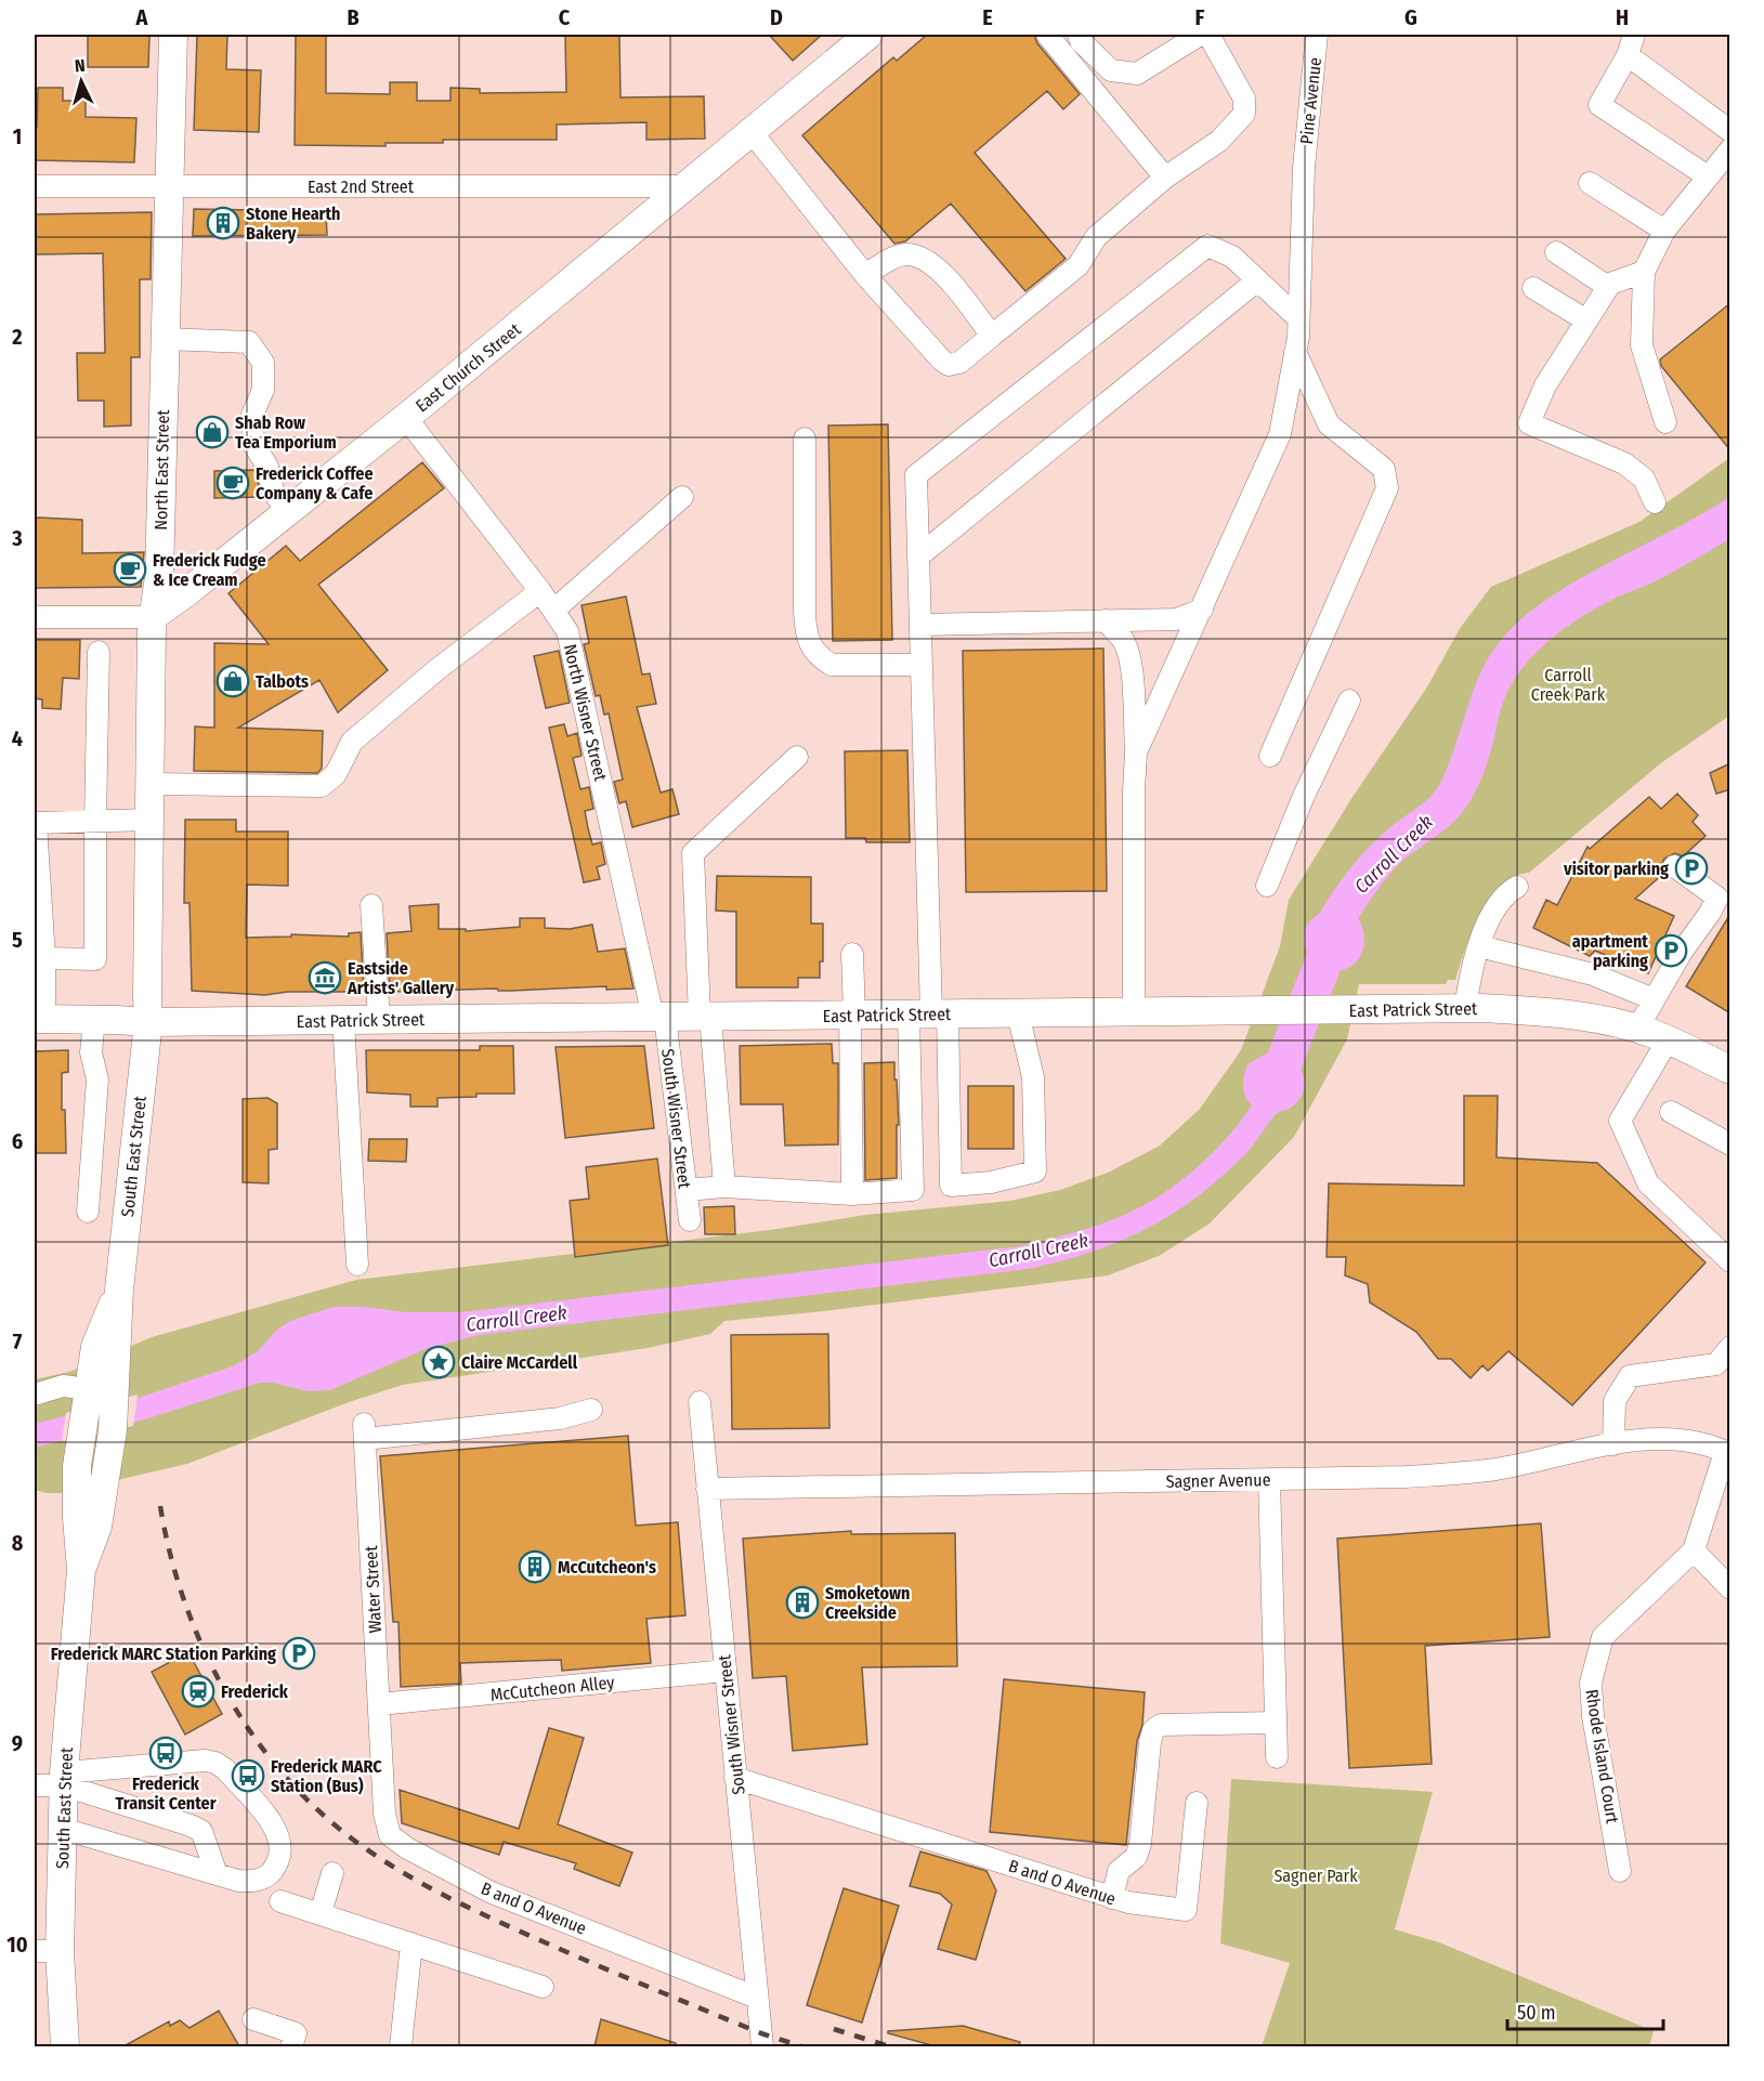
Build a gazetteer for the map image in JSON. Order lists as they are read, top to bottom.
{
  "streets": {
    "main road": [
      "East Church Street",
      "North East Street",
      "East Patrick Street",
      "South East Street"
    ],
    "street": [
      "Pine Avenue",
      "East 2nd Street",
      "North Wisner Street",
      "South Wisner Street",
      "Sagner Avenue",
      "Water Street",
      "McCutcheon Alley",
      "Rhode Island Court",
      "B and O Avenue"
    ]
  },
  "crossings": [
    ["East 2nd Street", "East Church Street"],
    ["East 2nd Street", "North East Street"],
    ["East Church Street", "North East Street"],
    ["East Church Street", "North Wisner Street"],
    ["North East Street", "East Patrick Street"],
    ["North East Street", "South East Street"],
    ["North Wisner Street", "East Patrick Street"],
    ["North Wisner Street", "South Wisner Street"],
    ["East Patrick Street", "South Wisner Street"],
    ["East Patrick Street", "South East Street"],
    ["South Wisner Street", "Sagner Avenue"],
    ["South Wisner Street", "McCutcheon Alley"],
    ["South Wisner Street", "B and O Avenue"],
    ["Sagner Avenue", "Rhode Island Court"],
    ["Water Street", "McCutcheon Alley"],
    ["Water Street", "B and O Avenue"]
  ],
  "water": ["Carroll Creek"],
  "parks": ["Carroll Creek Park", "Sagner Park"],
  "places": {
    "building": ["Stone Hearth Bakery", "McCutcheon's", "Smoketown Creekside"],
    "shop": ["Shab Row Tea Emporium", "Talbots"],
    "cafe": ["Frederick Coffee Company & Cafe", "Frederick Fudge & Ice Cream"],
    "parking": ["visitor parking", "apartment parking", "Frederick MARC Station Parking"],
    "museum": ["Eastside Artists' Gallery"],
    "place": ["Claire McCardell"],
    "station": ["Frederick"],
    "bus stop": ["Frederick Transit Center", "Frederick MARC Station (Bus)"]
  },
  "scale_bar": "50 m",
  "north": "top",
  "grid": {
    "columns": [
      "A",
      "B",
      "C",
      "D",
      "E",
      "F",
      "G",
      "H"
    ],
    "rows": [
      "1",
      "2",
      "3",
      "4",
      "5",
      "6",
      "7",
      "8",
      "9",
      "10"
    ]
  }
}
